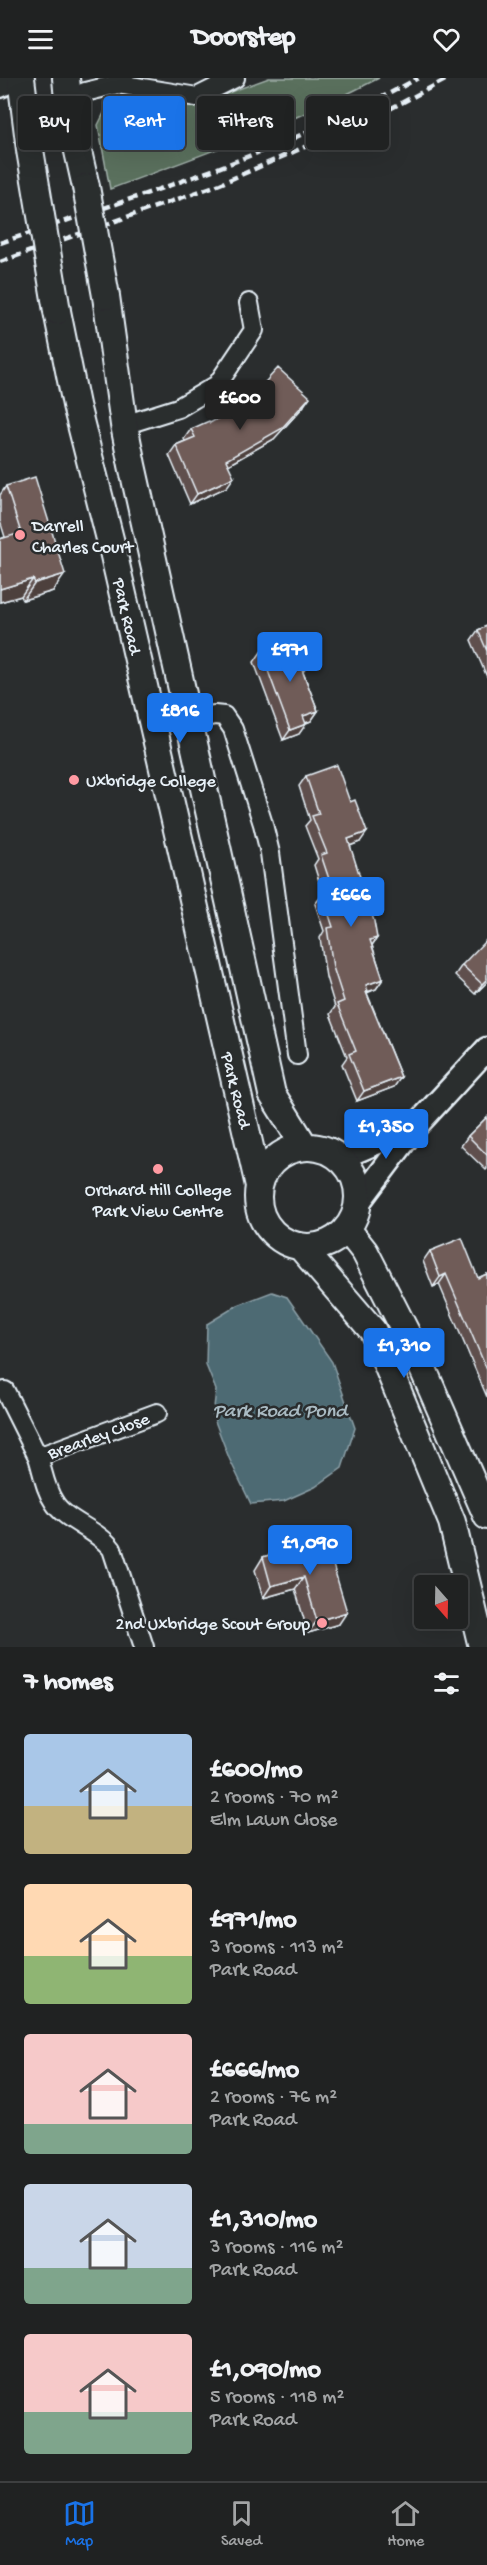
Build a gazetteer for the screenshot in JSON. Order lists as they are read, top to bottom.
{
  "streets": {
    "main road": ["Park Road"],
    "street": ["Brearley Close"]
  },
  "water": ["Park Road Pond"],
  "places": [
    "Darrell Charles Court",
    "Uxbridge College",
    "Orchard Hill College Park View Centre",
    "2nd Uxbridge Scout Group"
  ],
  "north": "bottom",
  "page": {
    "header": "Doorstep",
    "chip": [
      "Buy",
      "Rent",
      "Filters",
      "New"
    ],
    "price": [
      "£600",
      "£971",
      "£816",
      "£666",
      "£1,350",
      "£1,310",
      "£1,090"
    ],
    "heading": "7 homes",
    "list": [
      {
        "name": "£600/mo",
        "note": "2 rooms · 70 m² · Elm Lawn Close"
      },
      {
        "name": "£971/mo",
        "note": "3 rooms · 113 m² · Park Road"
      },
      {
        "name": "£666/mo",
        "note": "2 rooms · 76 m² · Park Road"
      },
      {
        "name": "£1,310/mo",
        "note": "3 rooms · 116 m² · Park Road"
      },
      {
        "name": "£1,090/mo",
        "note": "5 rooms · 118 m² · Park Road"
      }
    ],
    "tabs": ["Map", "Saved", "Home"]
  }
}
